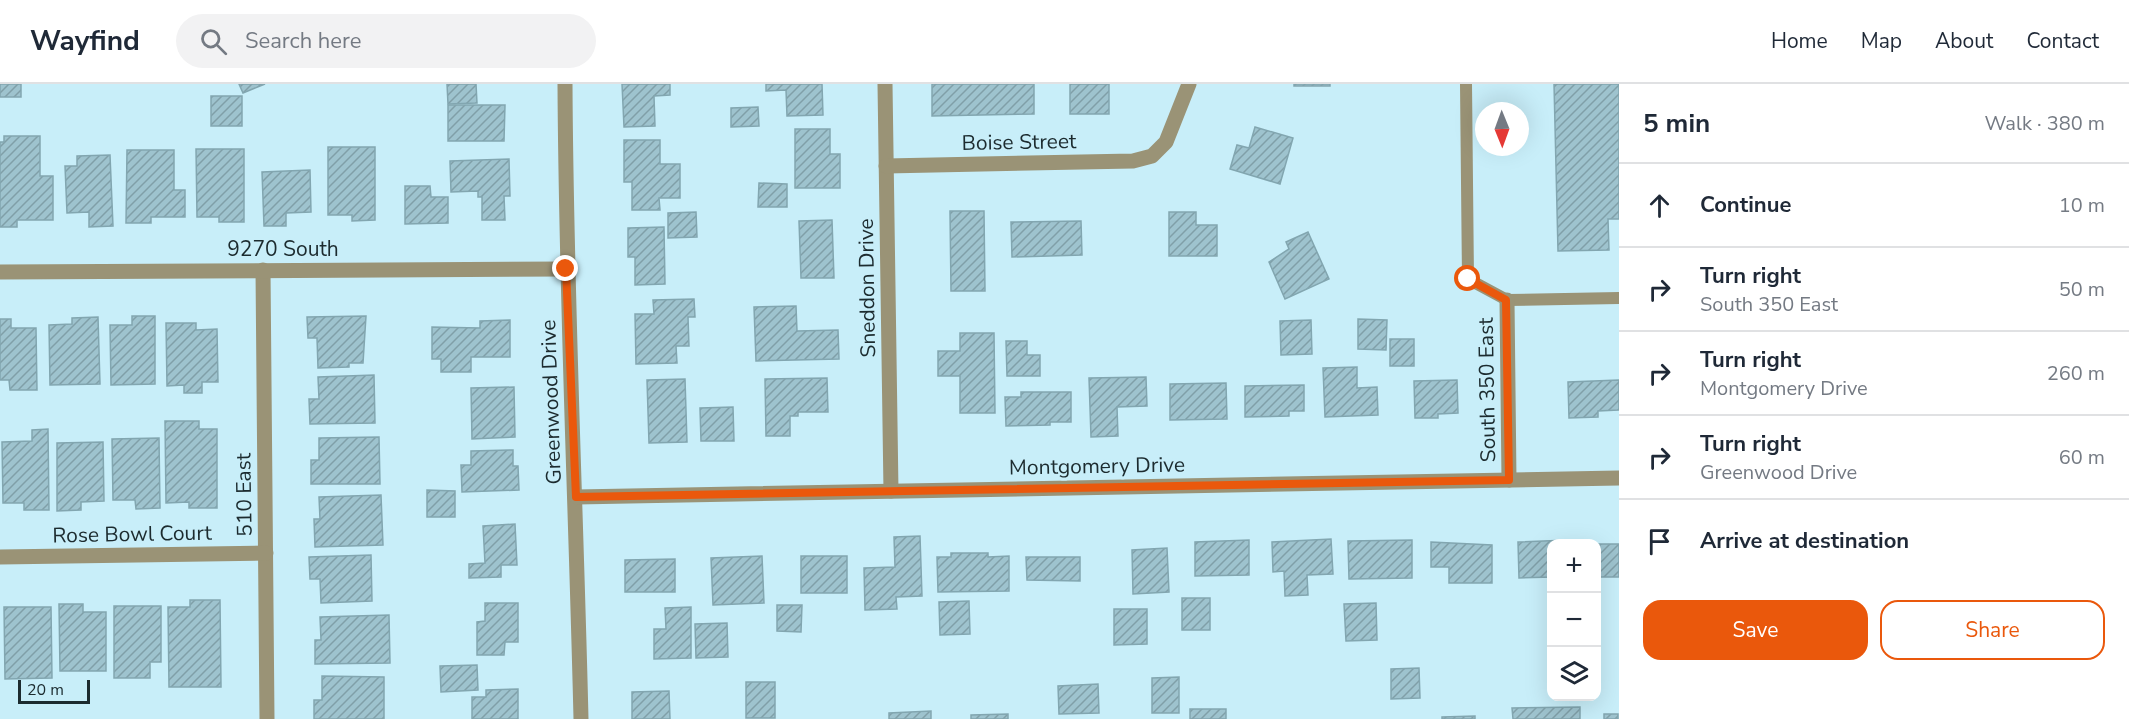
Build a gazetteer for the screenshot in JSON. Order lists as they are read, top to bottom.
{
  "streets": {
    "street": [
      "Boise Street",
      "9270 South",
      "Sneddon Drive",
      "South 350 East",
      "Greenwood Drive",
      "Montgomery Drive",
      "510 East",
      "Rose Bowl Court"
    ]
  },
  "crossings": [
    ["Boise Street", "Sneddon Drive"],
    ["9270 South", "Greenwood Drive"],
    ["9270 South", "510 East"],
    ["Sneddon Drive", "Montgomery Drive"],
    ["South 350 East", "Montgomery Drive"],
    ["Greenwood Drive", "Montgomery Drive"],
    ["510 East", "Rose Bowl Court"]
  ],
  "scale_bar": "20 m",
  "north": "bottom",
  "page": {
    "header": "Wayfind",
    "search": "Search here",
    "nav": [
      "Home",
      "Map",
      "About",
      "Contact"
    ],
    "heading": ["5 min", "Walk · 380 m"],
    "list": [
      ["Continue", "10 m"],
      ["Turn right", "South 350 East", "50 m"],
      ["Turn right", "Montgomery Drive", "260 m"],
      ["Turn right", "Greenwood Drive", "60 m"],
      "Arrive at destination"
    ],
    "map_buttons": ["+", "−"],
    "buttons": ["Save", "Share"],
    "scale": "20 m"
  }
}
